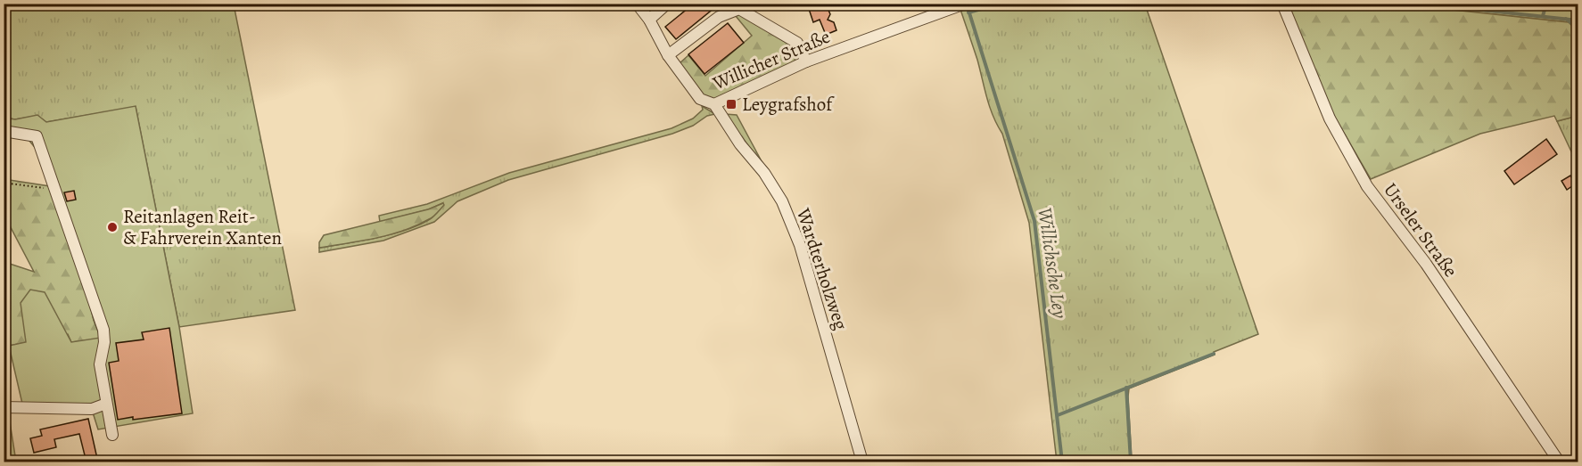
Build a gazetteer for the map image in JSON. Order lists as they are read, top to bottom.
{
  "streets": {
    "street": ["Willicher Straße", "Urseler Straße", "Wardterholzweg"]
  },
  "crossings": [
    ["Willicher Straße", "Wardterholzweg"]
  ],
  "water": ["Willichsche Ley"],
  "places": {
    "transit": ["Leygrafshof"],
    "other": ["Reitanlagen Reit- & Fahrverein Xanten"]
  }
}
